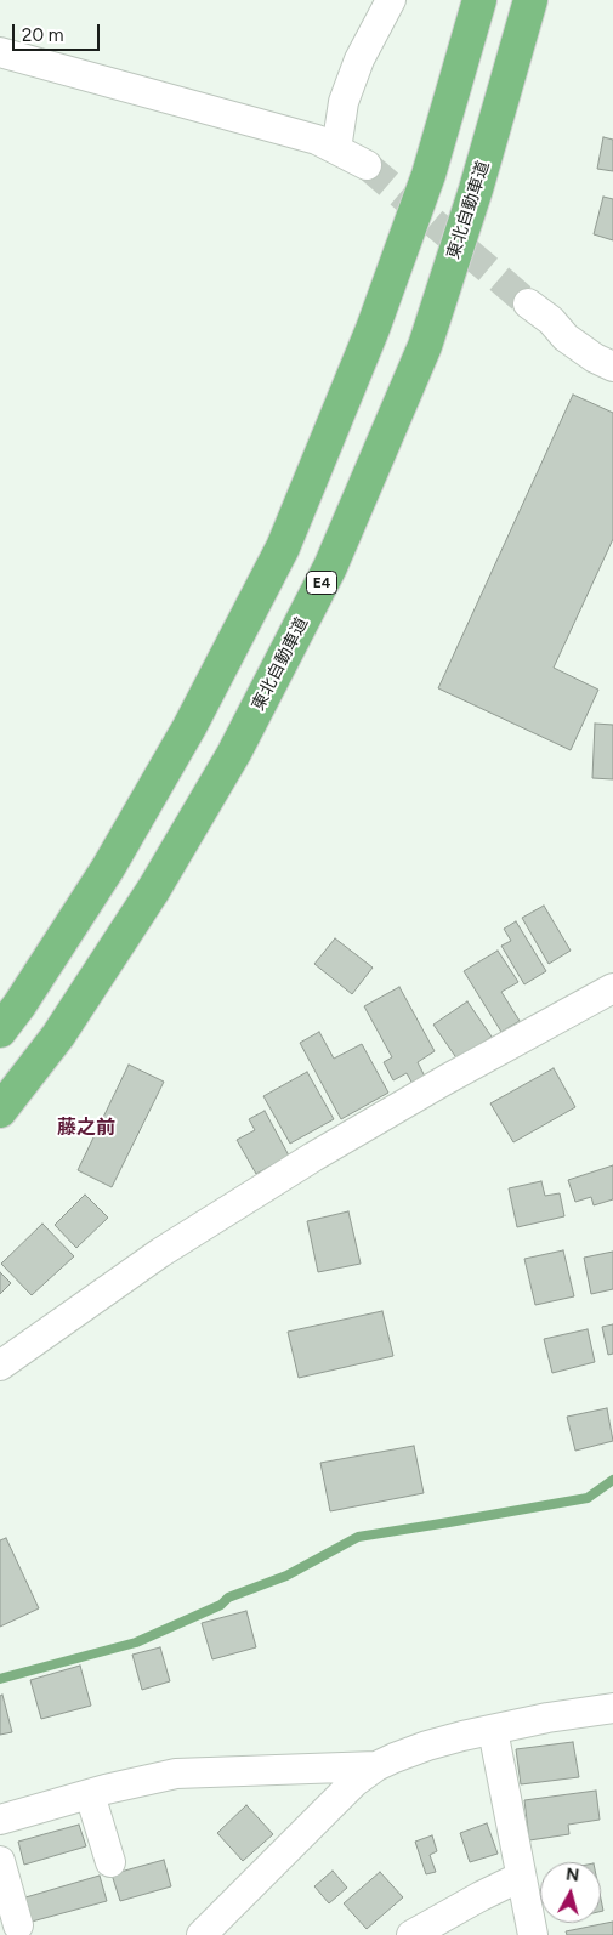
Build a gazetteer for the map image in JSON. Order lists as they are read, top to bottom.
{
  "streets": {
    "highway": ["東北自動車道", "E4"]
  },
  "districts": ["藤之前"],
  "scale_bar": "20 m",
  "north": "top"
}
